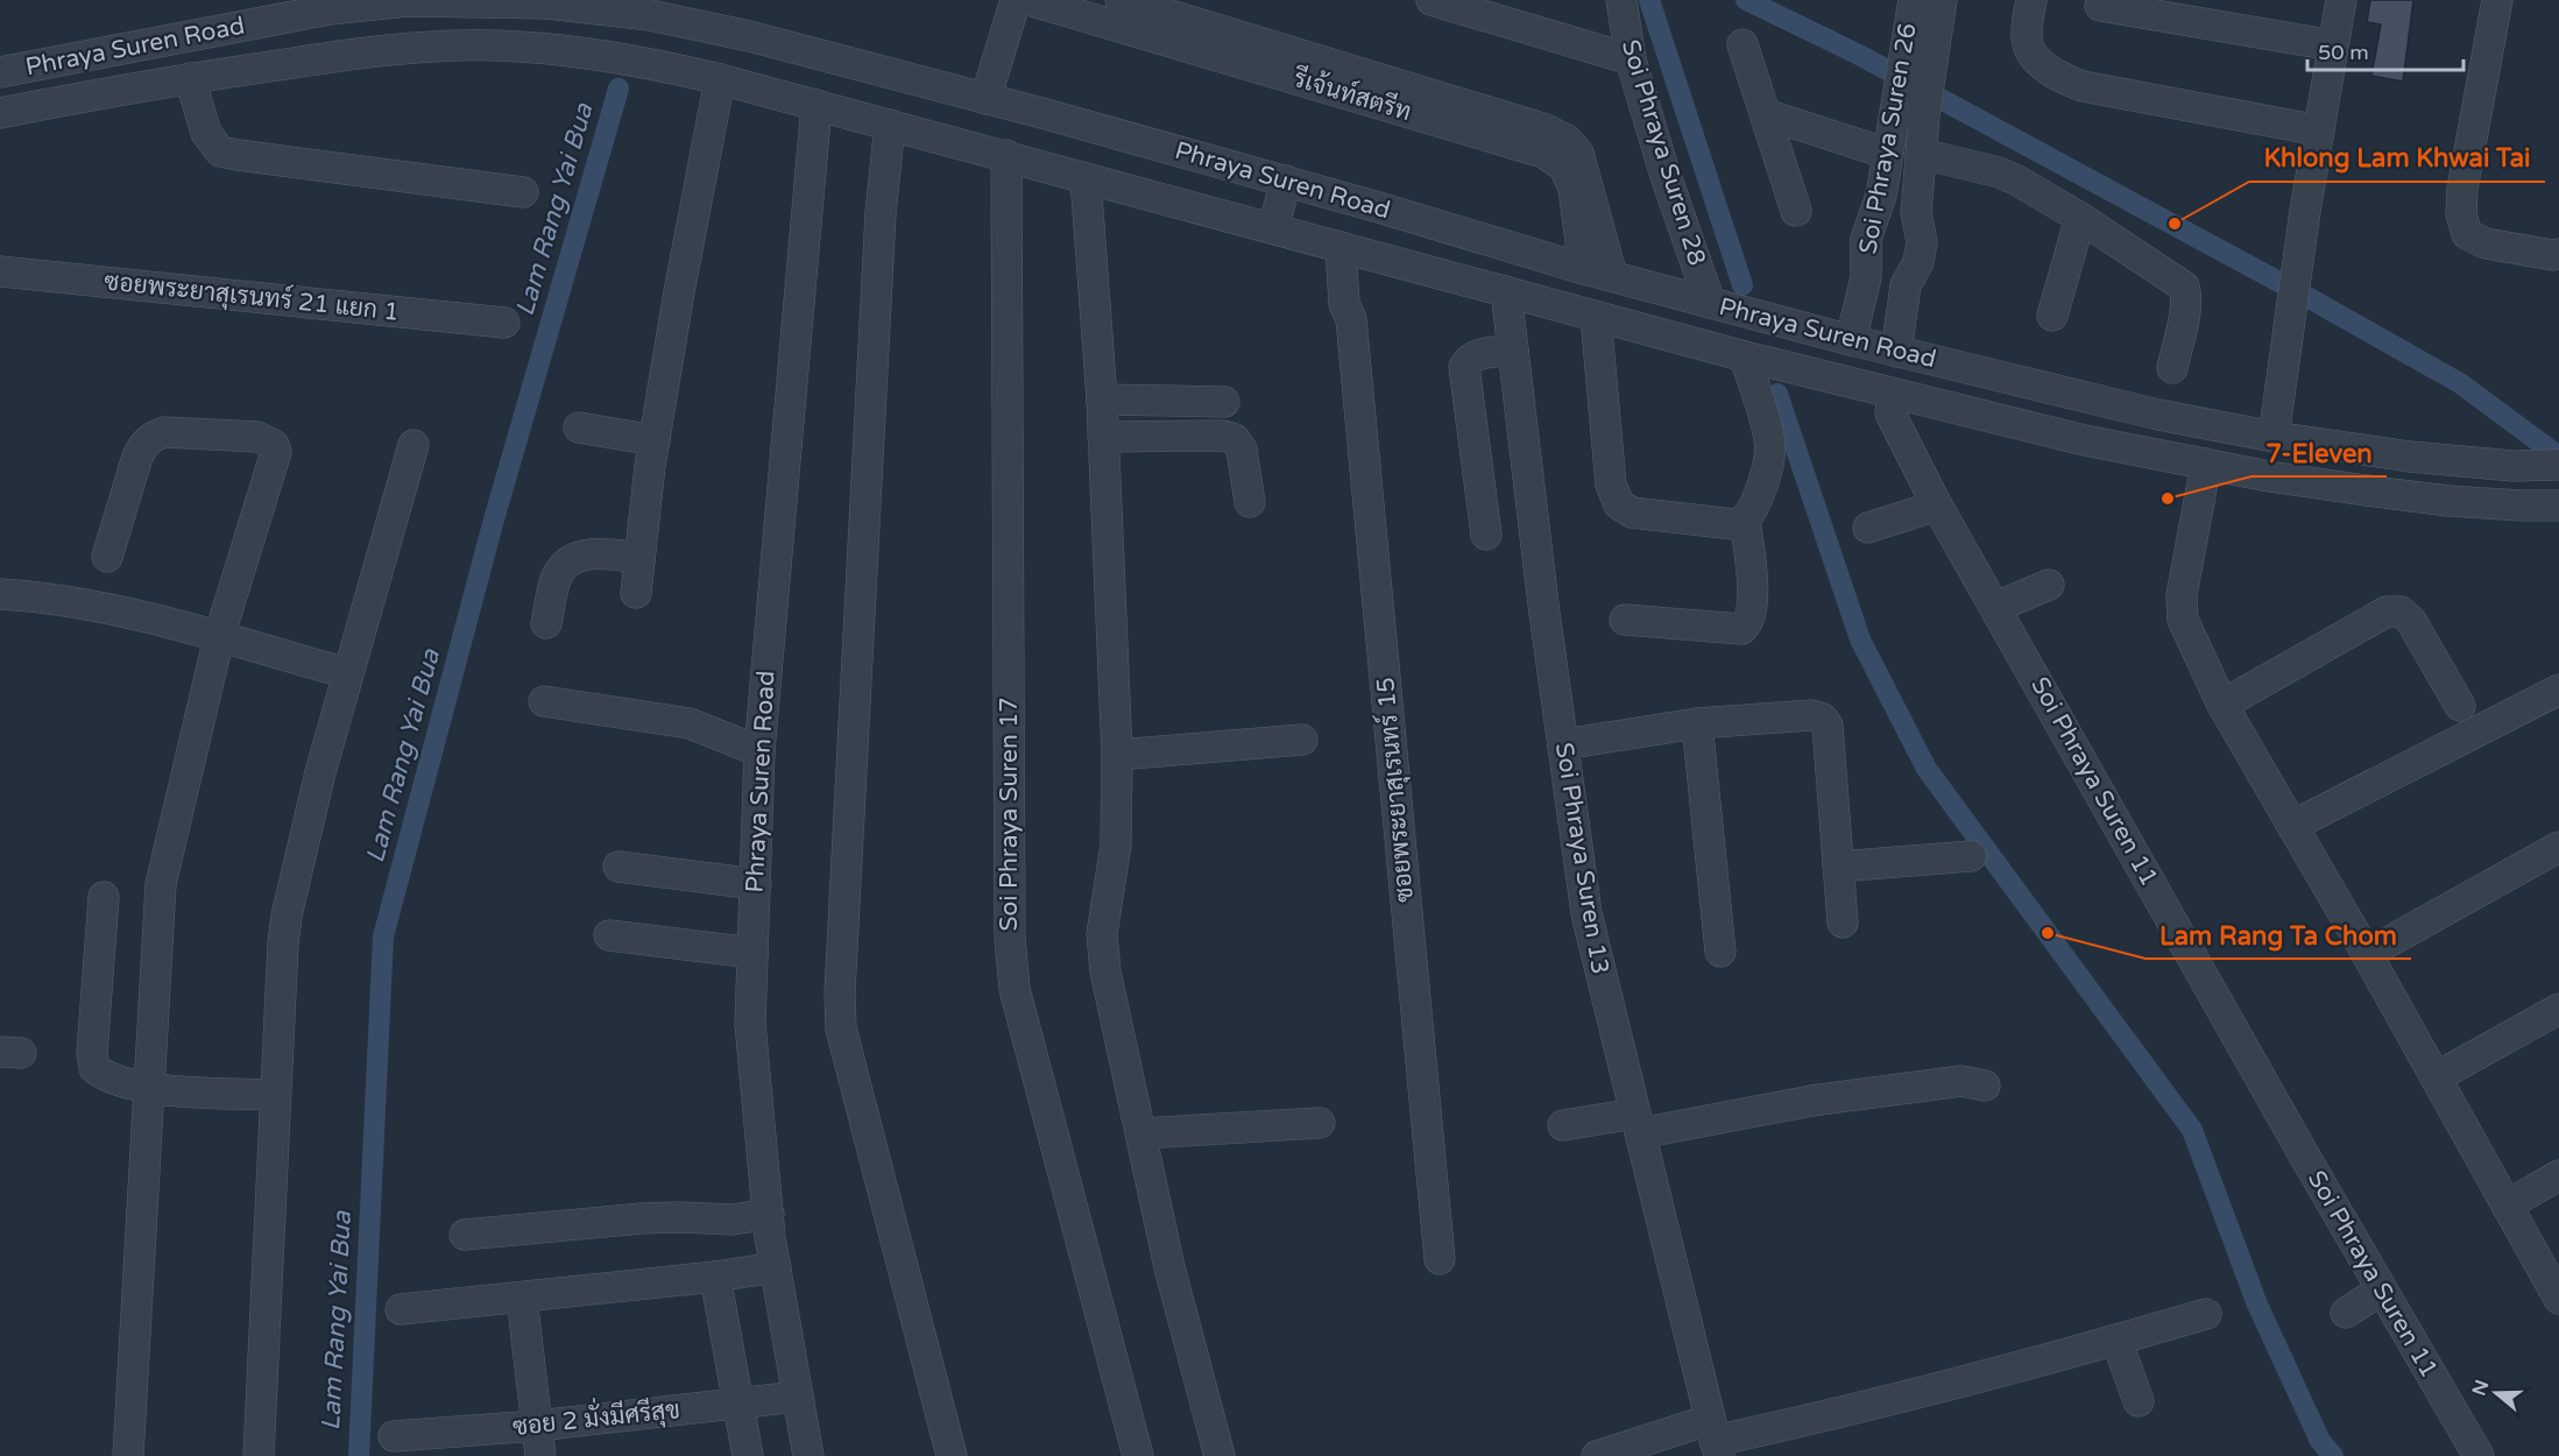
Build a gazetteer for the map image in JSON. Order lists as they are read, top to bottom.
{
  "streets": {
    "street": [
      "Phraya Suren Road",
      "รีเจ้นท์สตรีท",
      "Soi Phraya Suren 26",
      "Soi Phraya Suren 28",
      "ซอยพระยาสุเรนทร์ 21 แยก 1",
      "Soi Phraya Suren 11",
      "ซอยพระยาสุเรนทร์ 15",
      "Soi Phraya Suren 17",
      "Soi Phraya Suren 13",
      "ซอย 2 มั่งมีศรีสุข"
    ]
  },
  "crossings": [
    ["Phraya Suren Road", "รีเจ้นท์สตรีท"],
    ["Phraya Suren Road", "Soi Phraya Suren 26"],
    ["Phraya Suren Road", "Soi Phraya Suren 28"],
    ["Phraya Suren Road", "Soi Phraya Suren 11"],
    ["Phraya Suren Road", "ซอยพระยาสุเรนทร์ 15"],
    ["Phraya Suren Road", "Soi Phraya Suren 17"],
    ["Phraya Suren Road", "Soi Phraya Suren 13"],
    ["Phraya Suren Road", "ซอย 2 มั่งมีศรีสุข"]
  ],
  "water": ["Lam Rang Yai Bua"],
  "places": ["Khlong Lam Khwai Tai", "7-Eleven", "Lam Rang Ta Chom"],
  "scale_bar": "50 m",
  "north": "left"
}
